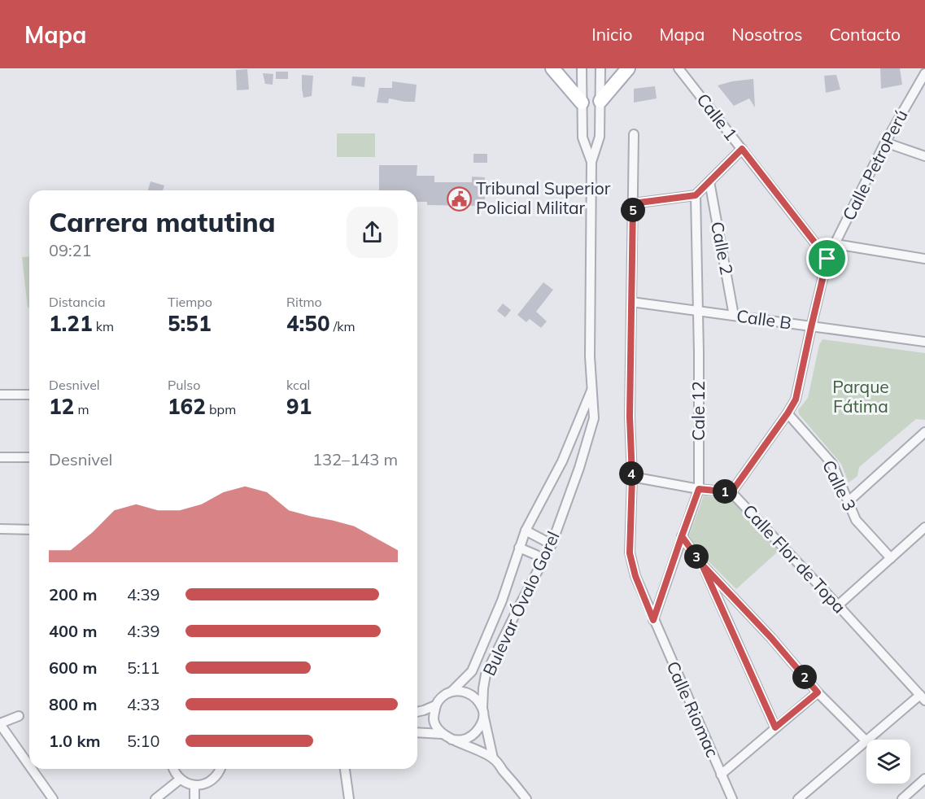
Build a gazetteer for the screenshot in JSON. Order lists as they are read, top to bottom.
{
  "streets": {
    "street": [
      "Calle 1",
      "Calle PetroPerú",
      "Calle 2",
      "Calle B",
      "Cale 12",
      "Calle 3",
      "Calle Flor de Topa",
      "Bulevar Óvalo Gorel",
      "Calle Riomac"
    ]
  },
  "crossings": [
    ["Calle 1", "Calle PetroPerú"],
    ["Calle PetroPerú", "Calle B"],
    ["Calle PetroPerú", "Calle 3"],
    ["Calle PetroPerú", "Calle Flor de Topa"],
    ["Calle 2", "Calle B"],
    ["Calle B", "Cale 12"],
    ["Calle B", "Calle Riomac"],
    ["Cale 12", "Calle Flor de Topa"],
    ["Cale 12", "Calle Riomac"],
    ["Calle Flor de Topa", "Calle Riomac"]
  ],
  "parks": ["Parque Fátima"],
  "places": {
    "public building": ["Tribunal Superior Policial Militar"]
  },
  "page": {
    "header": "Mapa",
    "nav": [
      "Inicio",
      "Mapa",
      "Nosotros",
      "Contacto"
    ],
    "heading": ["Carrera matutina", "09:21"],
    "pins": [
      "5",
      "4",
      "1",
      "3",
      "2"
    ],
    "stats": [
      ["Distancia", "1.21 km"],
      ["Tiempo", "5:51"],
      ["Ritmo", "4:50 /km"],
      ["Desnivel", "12 m"],
      ["Pulso", "162 bpm"],
      ["kcal", "91"]
    ],
    "chart": ["Desnivel", "132–143 m"],
    "list": [
      {
        "name": "200 m",
        "note": "4:39"
      },
      {
        "name": "400 m",
        "note": "4:39"
      },
      {
        "name": "600 m",
        "note": "5:11"
      },
      {
        "name": "800 m",
        "note": "4:33"
      },
      {
        "name": "1.0 km",
        "note": "5:10"
      }
    ]
  }
}
